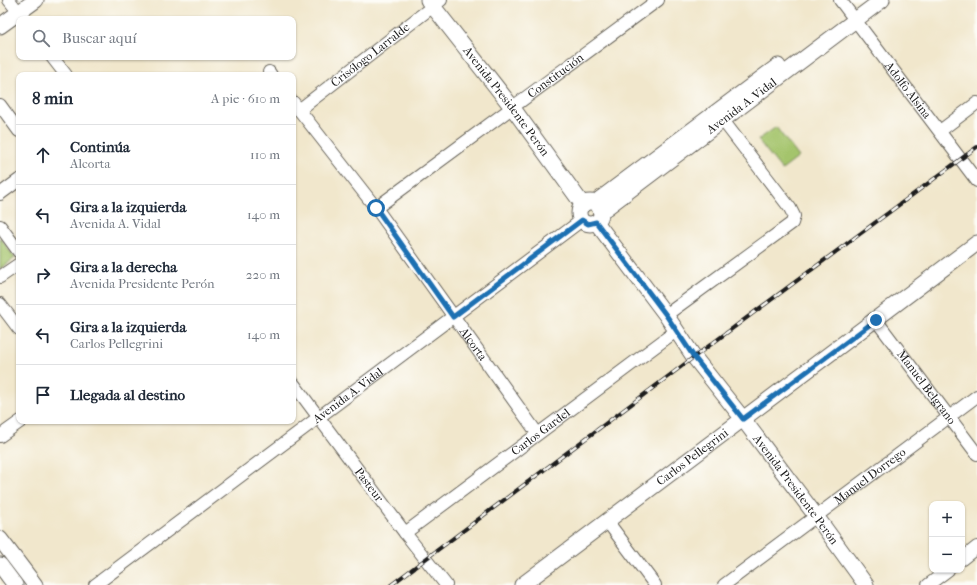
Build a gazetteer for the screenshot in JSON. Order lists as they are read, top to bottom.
{
  "streets": {
    "main road": ["Avenida Presidente Perón", "Avenida A. Vidal", "Carlos Pellegrini"],
    "street": [
      "Crisólogo Larralde",
      "Constitución",
      "Adolfo Alsina",
      "Alcorta",
      "Manuel Belgrano",
      "Carlos Gardel",
      "Manuel Dorrego",
      "Pasteur"
    ]
  },
  "crossings": [
    ["Crisólogo Larralde", "Avenida Presidente Perón"],
    ["Crisólogo Larralde", "Alcorta"],
    ["Constitución", "Avenida Presidente Perón"],
    ["Constitución", "Alcorta"],
    ["Adolfo Alsina", "Avenida A. Vidal"],
    ["Avenida Presidente Perón", "Avenida A. Vidal"],
    ["Avenida Presidente Perón", "Carlos Gardel"],
    ["Avenida Presidente Perón", "Carlos Pellegrini"],
    ["Avenida Presidente Perón", "Manuel Dorrego"],
    ["Avenida A. Vidal", "Alcorta"],
    ["Avenida A. Vidal", "Pasteur"],
    ["Alcorta", "Carlos Gardel"],
    ["Manuel Belgrano", "Carlos Pellegrini"],
    ["Manuel Belgrano", "Manuel Dorrego"],
    ["Carlos Gardel", "Pasteur"]
  ],
  "page": {
    "search": "Buscar aquí",
    "heading": ["8 min", "A pie · 610 m"],
    "list": [
      ["Continúa", "Alcorta", "110 m"],
      ["Gira a la izquierda", "Avenida A. Vidal", "140 m"],
      ["Gira a la derecha", "Avenida Presidente Perón", "220 m"],
      ["Gira a la izquierda", "Carlos Pellegrini", "140 m"],
      "Llegada al destino"
    ],
    "map_buttons": ["+", "−"]
  }
}
